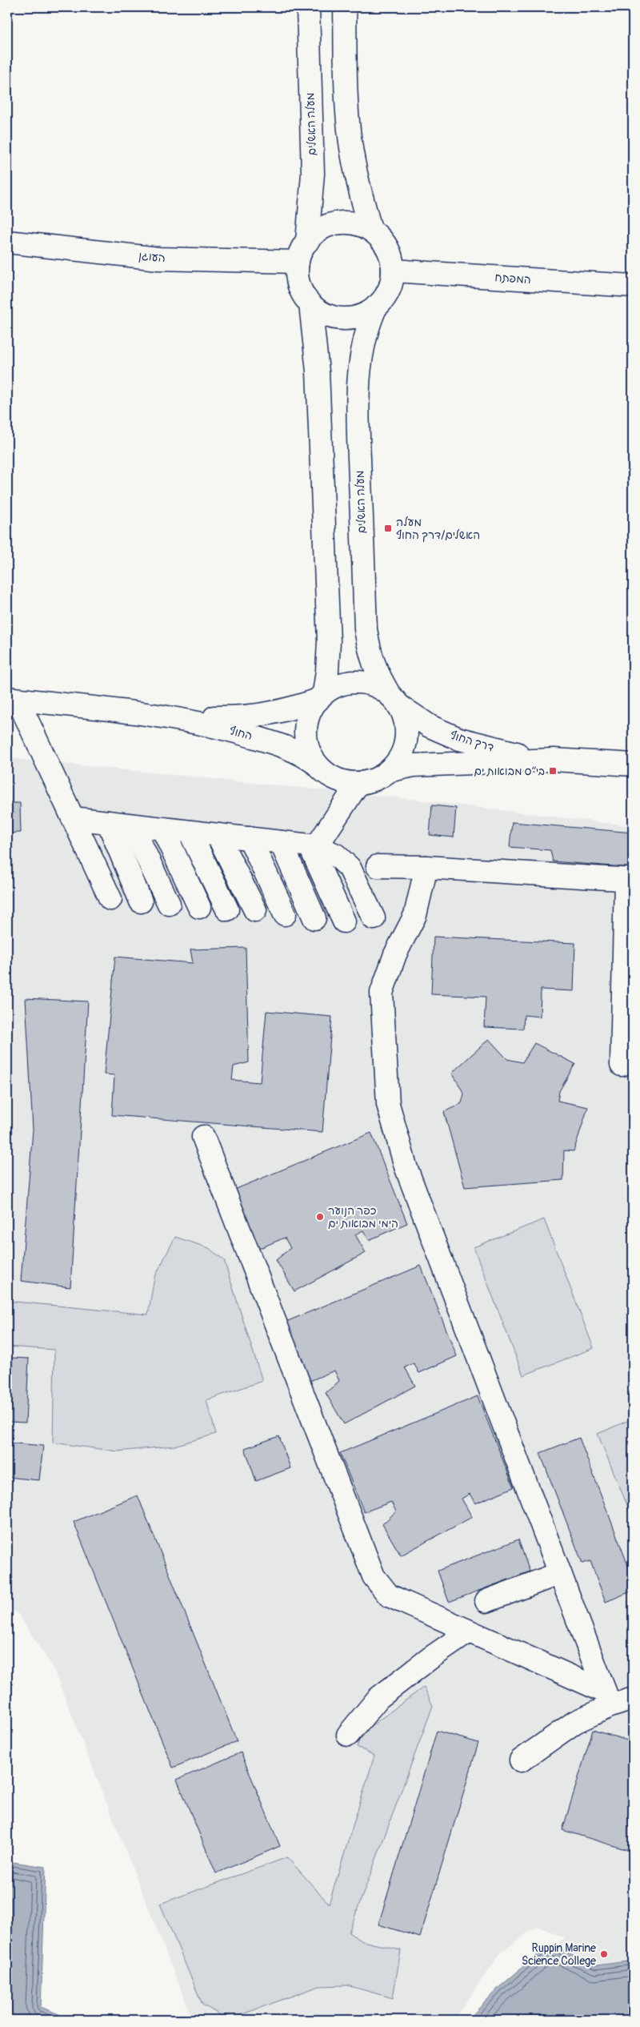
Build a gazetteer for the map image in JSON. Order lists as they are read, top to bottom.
{
  "streets": {
    "street": [
      "מעלה האשלים",
      "העוגן",
      "המפתח",
      "החוף",
      "דרך החוף"
    ]
  },
  "crossings": [
    ["מעלה האשלים", "העוגן"],
    ["מעלה האשלים", "המפתח"],
    ["מעלה האשלים", "החוף"],
    ["מעלה האשלים", "דרך החוף"],
    ["העוגן", "המפתח"],
    ["החוף", "דרך החוף"]
  ],
  "places": {
    "transit": ["מעלה האשלים/דרך החוף", "בי״ס מבואות ים"],
    "other": ["כפר הנוער הימי מבואות ים", "Ruppin Marine Science College"]
  }
}
